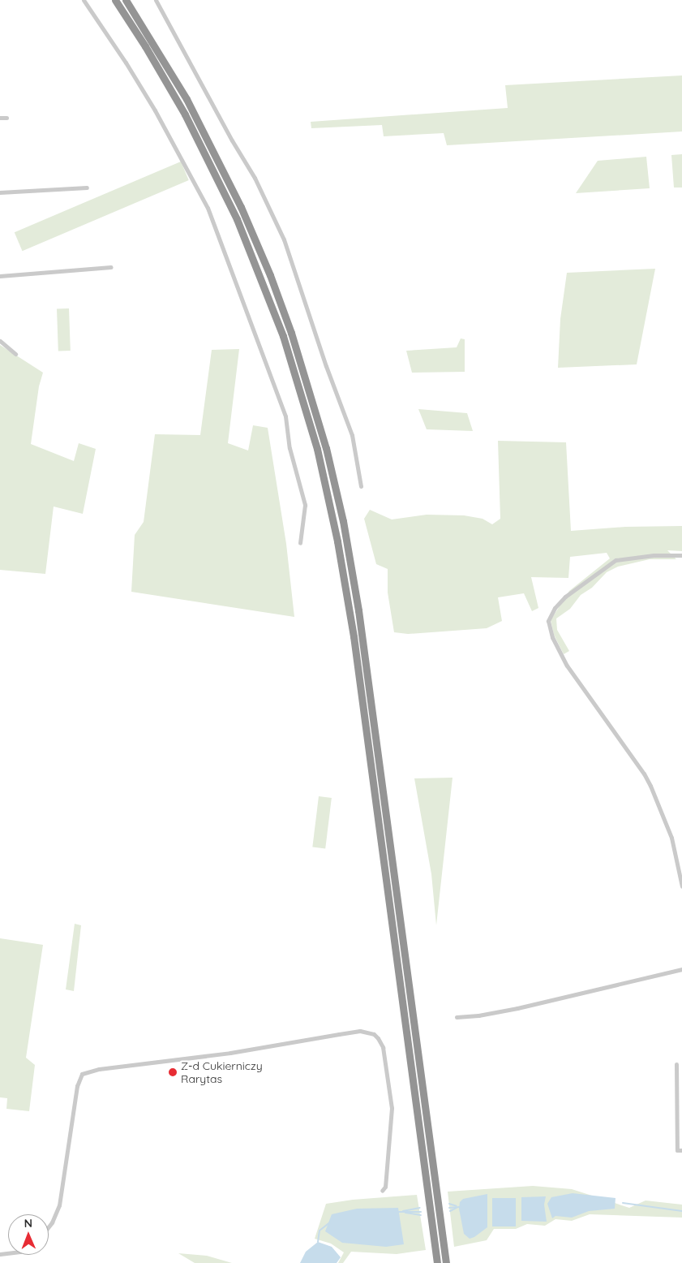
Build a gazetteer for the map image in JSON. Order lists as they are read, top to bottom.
{
  "places": ["Z-d Cukierniczy Rarytas"],
  "north": "top"
}
